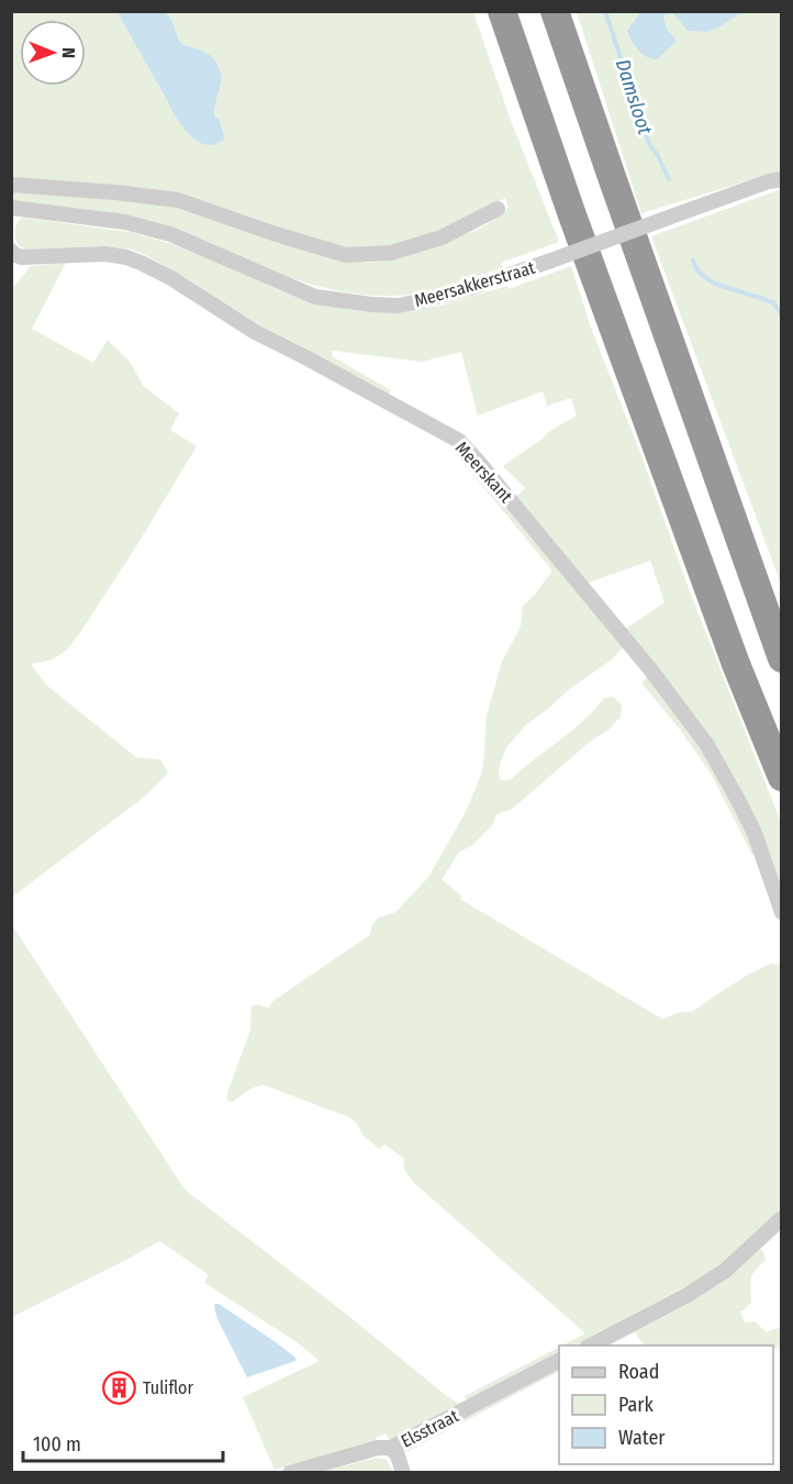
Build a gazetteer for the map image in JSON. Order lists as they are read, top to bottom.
{
  "streets": {
    "street": ["Meersakkerstraat", "Meerskant", "Elsstraat"]
  },
  "water": ["Damsloot"],
  "places": {
    "building": ["Tuliflor"]
  },
  "legend": ["Road", "Park", "Water"],
  "scale_bar": "100 m",
  "north": "right"
}
